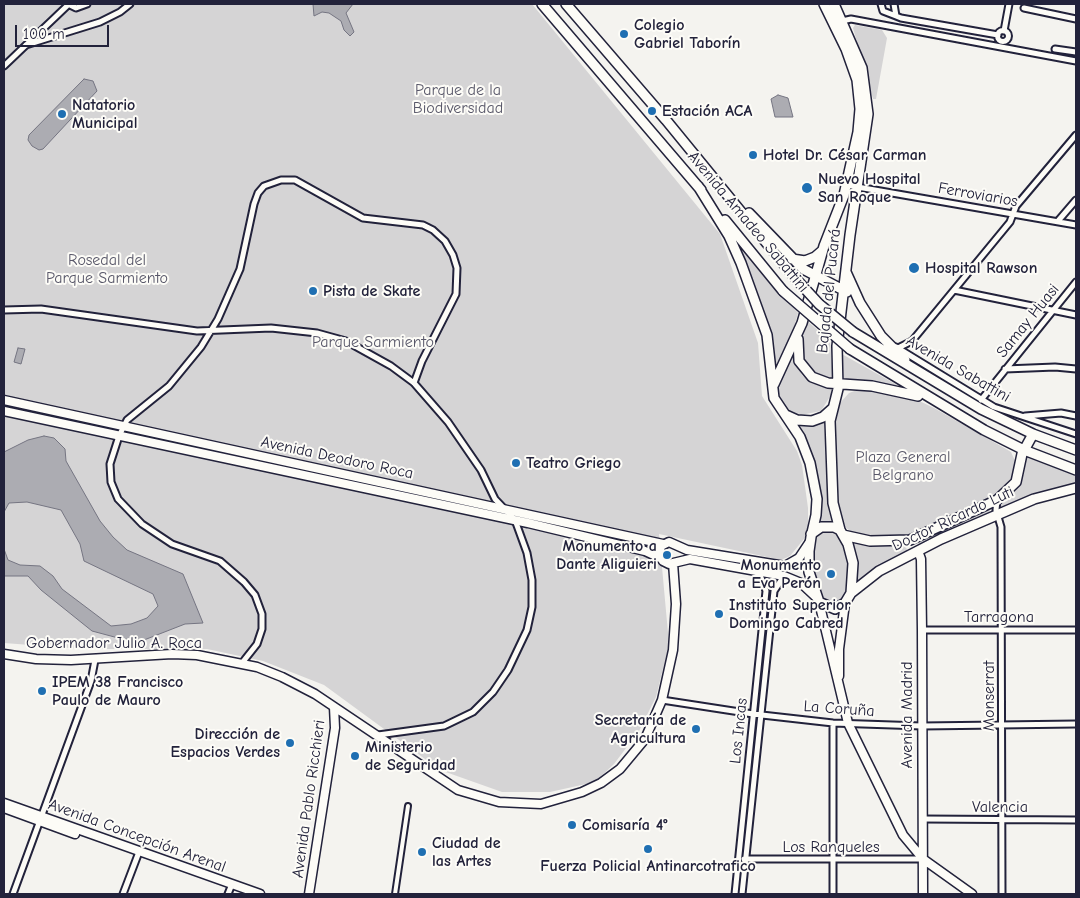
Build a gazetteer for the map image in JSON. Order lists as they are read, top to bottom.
{
  "streets": {
    "main road": [
      "Avenida Amadeo Sabattini",
      "Bajada del Pucará",
      "Avenida Deodoro Roca",
      "Doctor Ricardo Luti",
      "Gobernador Julio A. Roca",
      "Avenida Madrid",
      "Avenida Pablo Ricchieri",
      "Avenida Concepción Arenal"
    ],
    "street": [
      "Ferroviarios",
      "Samay Huasi",
      "Avenida Sabattini",
      "Tarragona",
      "Monserrat",
      "La Coruña",
      "Los Incas",
      "Valencia",
      "Los Ranqueles"
    ]
  },
  "crossings": [
    ["Ferroviarios", "Bajada del Pucará"],
    ["Avenida Amadeo Sabattini", "Samay Huasi"],
    ["Avenida Amadeo Sabattini", "Avenida Sabattini"],
    ["Avenida Amadeo Sabattini", "Doctor Ricardo Luti"],
    ["Bajada del Pucará", "Doctor Ricardo Luti"],
    ["Samay Huasi", "Avenida Sabattini"],
    ["Avenida Deodoro Roca", "Doctor Ricardo Luti"],
    ["Avenida Deodoro Roca", "Los Incas"],
    ["Doctor Ricardo Luti", "Monserrat"],
    ["Doctor Ricardo Luti", "Avenida Madrid"],
    ["Tarragona", "Monserrat"],
    ["Tarragona", "Avenida Madrid"],
    ["Gobernador Julio A. Roca", "Avenida Pablo Ricchieri"],
    ["Monserrat", "La Coruña"],
    ["Monserrat", "Valencia"],
    ["La Coruña", "Avenida Madrid"],
    ["La Coruña", "Los Incas"],
    ["Avenida Madrid", "Valencia"],
    ["Avenida Madrid", "Los Ranqueles"],
    ["Los Incas", "Los Ranqueles"]
  ],
  "parks": [
    "Parque de la Biodiversidad",
    "Rosedal del Parque Sarmiento",
    "Parque Sarmiento",
    "Plaza General Belgrano"
  ],
  "places": [
    "Colegio Gabriel Taborín",
    "Estación ACA",
    "Natatorio Municipal",
    "Hotel Dr. César Carman",
    "Nuevo Hospital San Roque",
    "Hospital Rawson",
    "Pista de Skate",
    "Teatro Griego",
    "Monumento a Dante Aliguieri",
    "Monumento a Eva Perón",
    "Instituto Superior Domingo Cabred",
    "IPEM 38 Francisco Paulo de Mauro",
    "Secretaría de Agricultura",
    "Dirección de Espacios Verdes",
    "Ministerio de Seguridad",
    "Comisaría 4°",
    "Fuerza Policial Antinarcotrafico",
    "Ciudad de las Artes"
  ],
  "scale_bar": "100 m"
}
